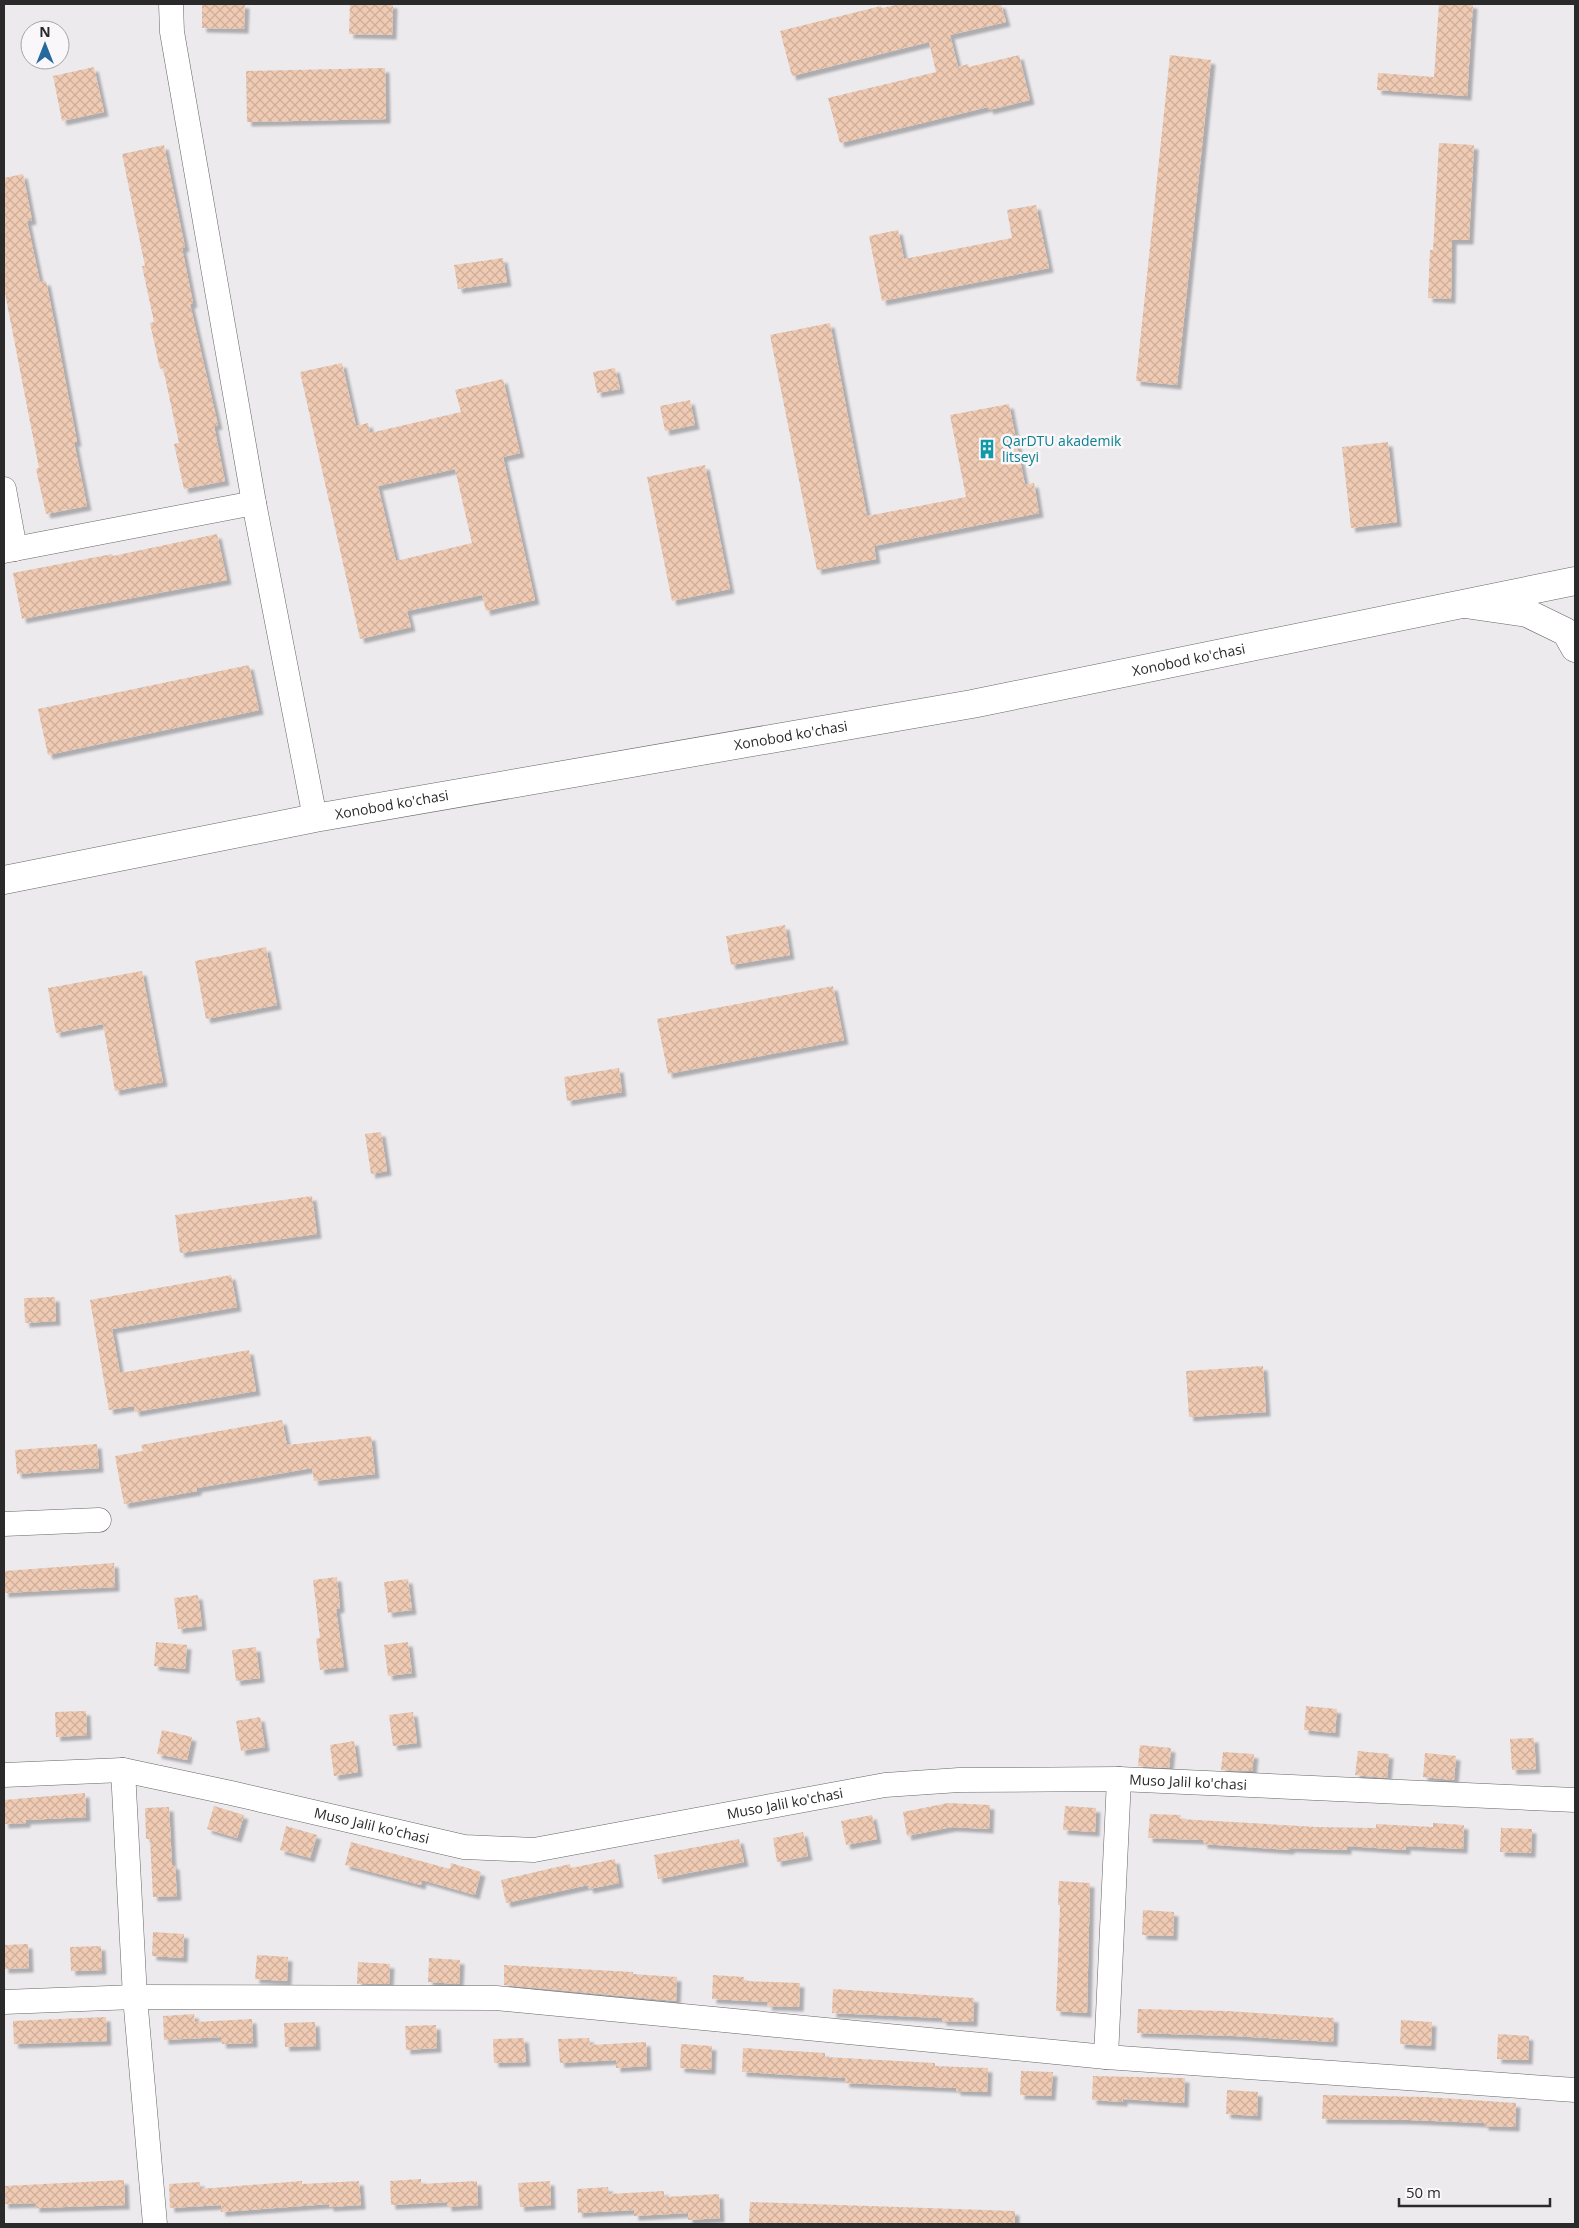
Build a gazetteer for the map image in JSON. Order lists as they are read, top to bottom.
{
  "streets": {
    "main road": ["Xonobod ko'chasi"],
    "street": ["Muso Jalil ko'chasi"]
  },
  "places": {
    "building": ["QarDTU akademik litseyi"]
  },
  "scale_bar": "50 m",
  "north": "top"
}
